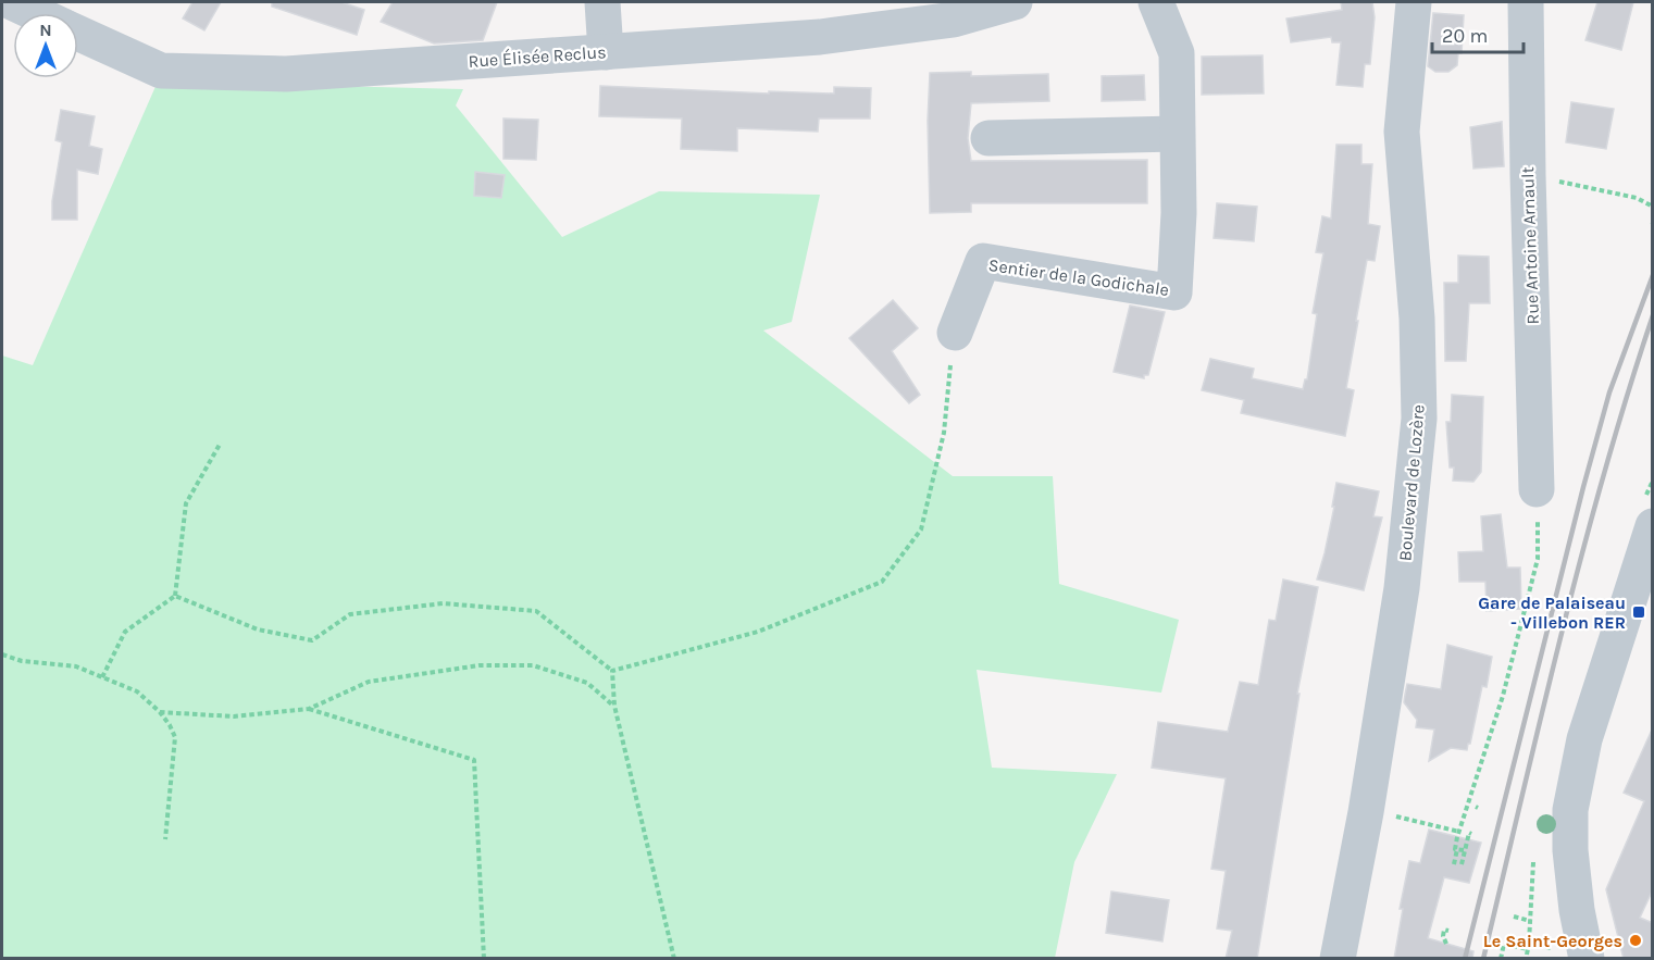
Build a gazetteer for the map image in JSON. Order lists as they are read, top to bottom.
{
  "streets": {
    "street": [
      "Rue Élisée Reclus",
      "Rue Antoine Arnault",
      "Sentier de la Godichale",
      "Boulevard de Lozère"
    ]
  },
  "places": {
    "transit": ["Gare de Palaiseau - Villebon RER"],
    "other": ["Le Saint-Georges"]
  },
  "scale_bar": "20 m",
  "north": "top"
}
